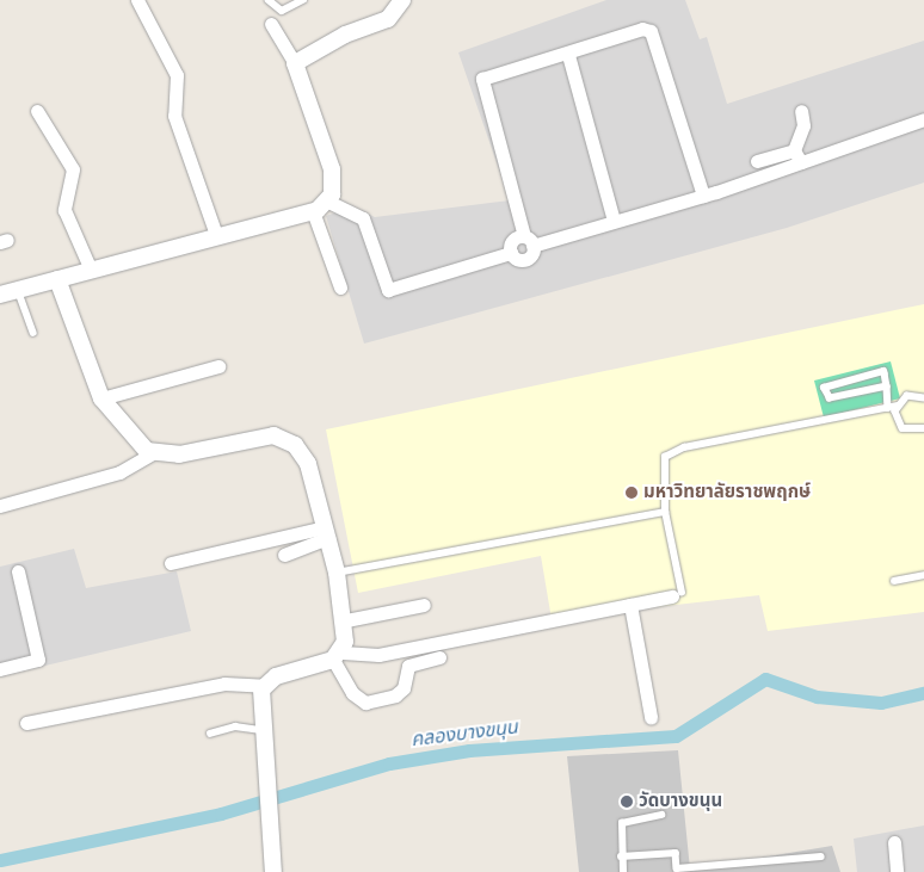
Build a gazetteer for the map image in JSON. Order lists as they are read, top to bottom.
{
  "water": ["คลองบางขนุน"],
  "places": ["มหาวิทยาลัยราชพฤกษ์", "วัดบางขนุน"]
}
